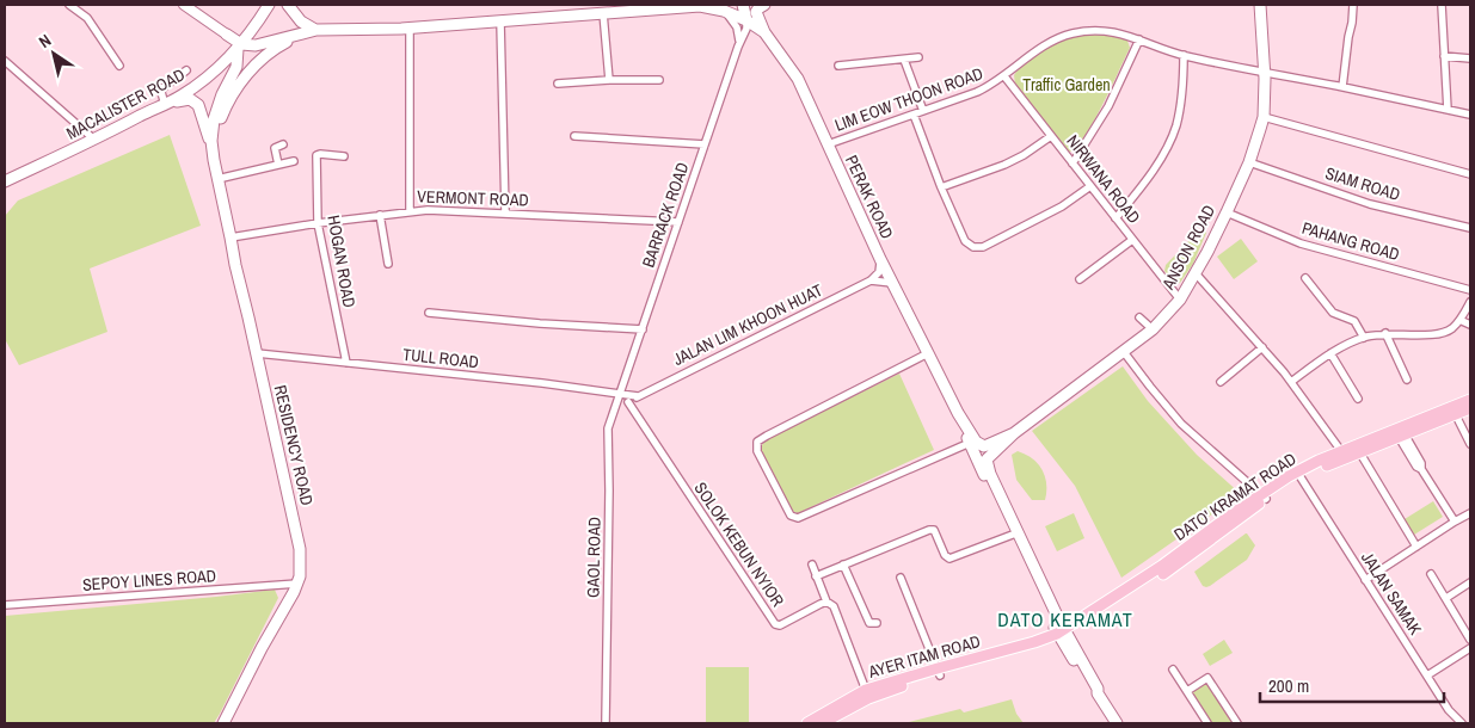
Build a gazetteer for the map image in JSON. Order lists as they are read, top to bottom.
{
  "streets": {
    "main road": [
      "MACALISTER ROAD",
      "PERAK ROAD",
      "ANSON ROAD",
      "RESIDENCY ROAD",
      "DATO' KRAMAT ROAD",
      "AYER ITAM ROAD"
    ],
    "street": [
      "LIM EOW THOON ROAD",
      "NIRWANA ROAD",
      "SIAM ROAD",
      "VERMONT ROAD",
      "BARRACK ROAD",
      "PAHANG ROAD",
      "HOGAN ROAD",
      "JALAN LIM KHOON HUAT",
      "TULL ROAD",
      "SOLOK KEBUN NYIOR",
      "GAOL ROAD",
      "SEPOY LINES ROAD",
      "JALAN SAMAK"
    ]
  },
  "crossings": [
    ["LIM EOW THOON ROAD", "NIRWANA ROAD"],
    ["LIM EOW THOON ROAD", "PERAK ROAD"],
    ["LIM EOW THOON ROAD", "ANSON ROAD"],
    ["NIRWANA ROAD", "ANSON ROAD"],
    ["SIAM ROAD", "ANSON ROAD"],
    ["PERAK ROAD", "BARRACK ROAD"],
    ["PERAK ROAD", "ANSON ROAD"],
    ["PERAK ROAD", "DATO' KRAMAT ROAD"],
    ["PERAK ROAD", "AYER ITAM ROAD"],
    ["VERMONT ROAD", "BARRACK ROAD"],
    ["VERMONT ROAD", "HOGAN ROAD"],
    ["VERMONT ROAD", "RESIDENCY ROAD"],
    ["BARRACK ROAD", "TULL ROAD"],
    ["BARRACK ROAD", "GAOL ROAD"],
    ["PAHANG ROAD", "ANSON ROAD"],
    ["HOGAN ROAD", "TULL ROAD"],
    ["JALAN LIM KHOON HUAT", "SOLOK KEBUN NYIOR"],
    ["TULL ROAD", "RESIDENCY ROAD"],
    ["TULL ROAD", "GAOL ROAD"],
    ["RESIDENCY ROAD", "SEPOY LINES ROAD"],
    ["DATO' KRAMAT ROAD", "JALAN SAMAK"],
    ["DATO' KRAMAT ROAD", "AYER ITAM ROAD"]
  ],
  "districts": ["DATO KERAMAT"],
  "parks": ["Traffic Garden"],
  "scale_bar": "200 m",
  "north": "top left"
}
